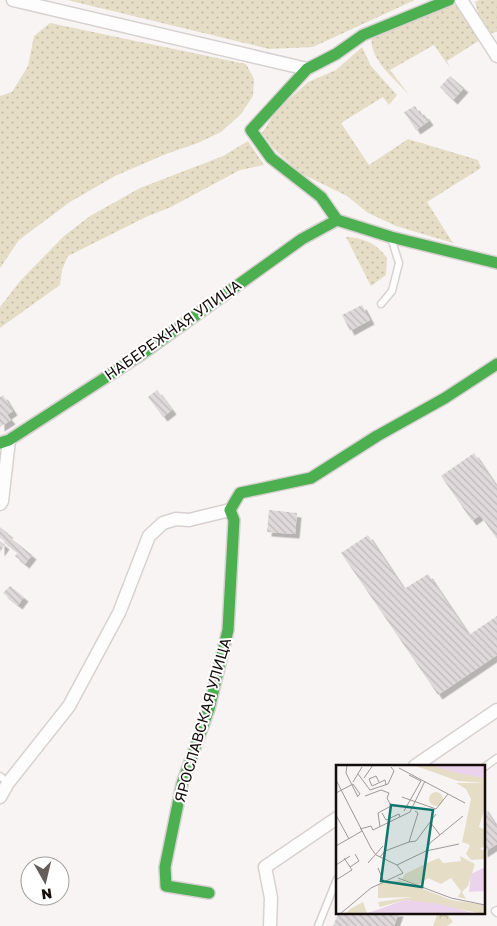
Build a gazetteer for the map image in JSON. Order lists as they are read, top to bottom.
{
  "streets": {
    "street": ["НАБЕРЕЖНАЯ УЛИЦА", "ЯРОСЛАВСКАЯ УЛИЦА"]
  },
  "north": "bottom"
}
